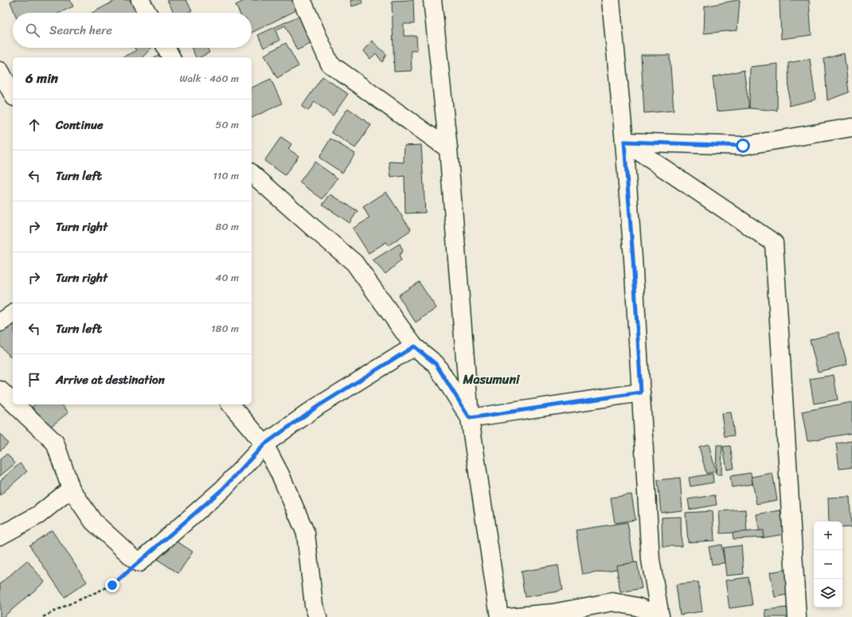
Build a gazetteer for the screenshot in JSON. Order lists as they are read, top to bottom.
{
  "districts": ["Masumuni"],
  "page": {
    "search": "Search here",
    "heading": ["6 min", "Walk · 460 m"],
    "list": [
      ["Continue", "50 m"],
      ["Turn left", "110 m"],
      ["Turn right", "80 m"],
      ["Turn right", "40 m"],
      ["Turn left", "180 m"],
      "Arrive at destination"
    ],
    "map_buttons": ["+", "−"]
  }
}
